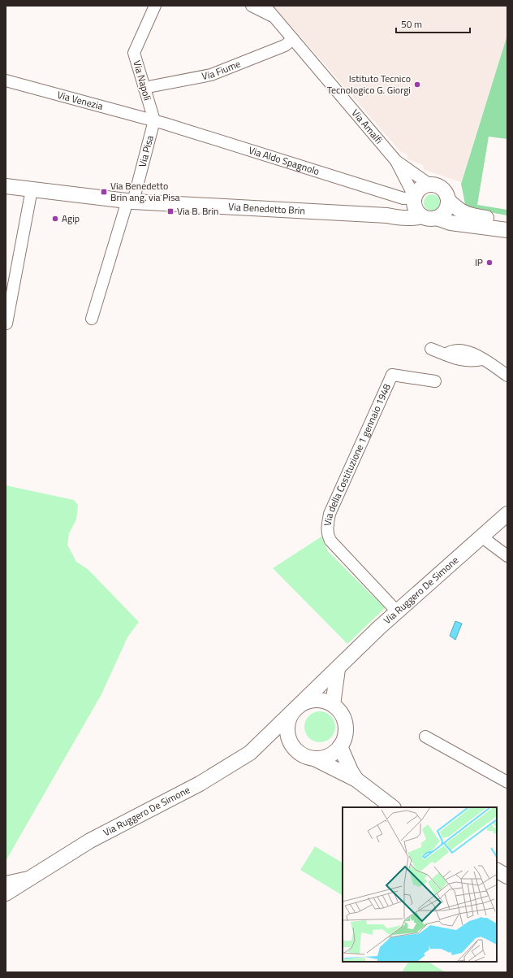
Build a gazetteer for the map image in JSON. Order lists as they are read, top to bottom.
{
  "streets": {
    "street": [
      "Via Fiume",
      "Via Napoli",
      "Via Venezia",
      "Via Amalfi",
      "Via Pisa",
      "Via Aldo Spagnolo",
      "Via Benedetto Brin",
      "Via della Costituzione 1 gennaio 1948",
      "Via Ruggero De Simone"
    ]
  },
  "crossings": [
    ["Via Fiume", "Via Napoli"],
    ["Via Fiume", "Via Amalfi"],
    ["Via Napoli", "Via Venezia"],
    ["Via Napoli", "Via Pisa"],
    ["Via Napoli", "Via Aldo Spagnolo"],
    ["Via Venezia", "Via Pisa"],
    ["Via Venezia", "Via Aldo Spagnolo"],
    ["Via Amalfi", "Via Aldo Spagnolo"],
    ["Via Amalfi", "Via Benedetto Brin"],
    ["Via Pisa", "Via Aldo Spagnolo"],
    ["Via Pisa", "Via Benedetto Brin"],
    ["Via Aldo Spagnolo", "Via Benedetto Brin"],
    ["Via della Costituzione 1 gennaio 1948", "Via Ruggero De Simone"]
  ],
  "places": {
    "other": ["Istituto Tecnico Tecnologico G. Giorgi", "Agip", "IP"],
    "transit": ["Via Benedetto Brin ang. via Pisa", "Via B. Brin"]
  },
  "scale_bar": "50 m"
}
